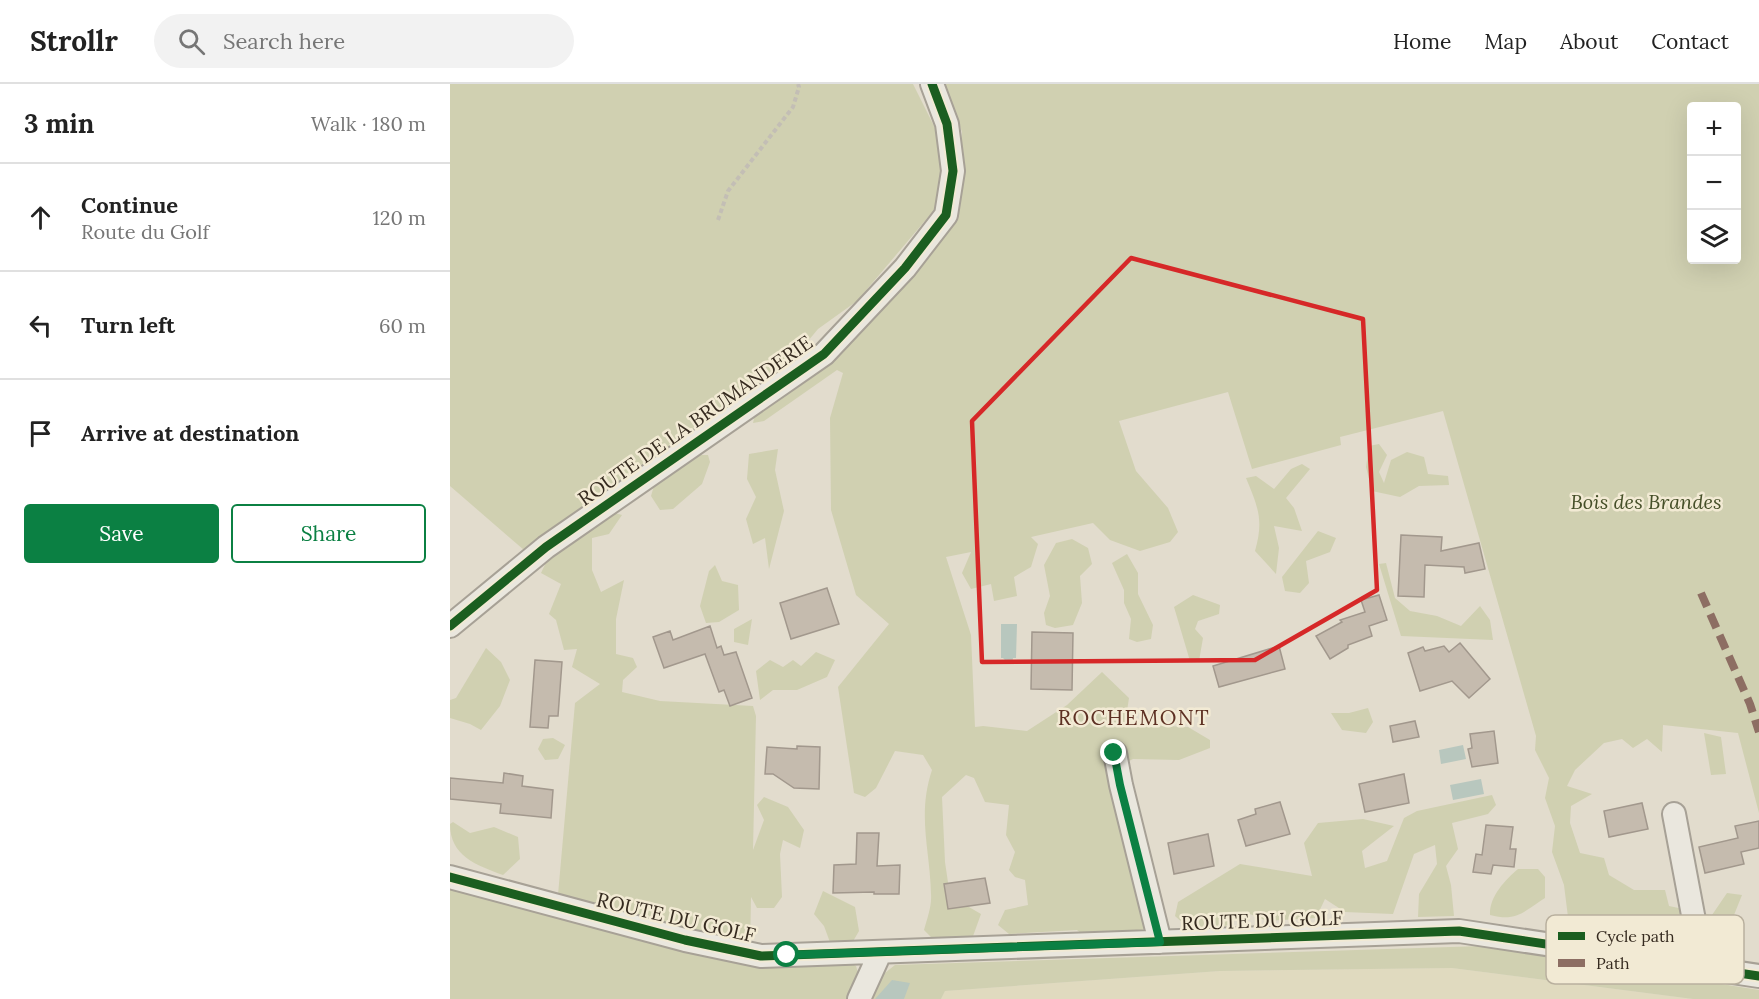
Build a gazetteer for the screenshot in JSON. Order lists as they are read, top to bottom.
{
  "streets": {
    "street": ["ROUTE DE LA BRUMANDERIE", "ROUTE DU GOLF"]
  },
  "districts": ["ROCHEMONT"],
  "parks": ["Bois des Brandes"],
  "legend": ["Cycle path", "Path"],
  "page": {
    "header": "Strollr",
    "search": "Search here",
    "nav": [
      "Home",
      "Map",
      "About",
      "Contact"
    ],
    "heading": ["3 min", "Walk · 180 m"],
    "map_buttons": ["+", "−"],
    "list": [
      ["Continue", "Route du Golf", "120 m"],
      ["Turn left", "60 m"],
      "Arrive at destination"
    ],
    "buttons": ["Save", "Share"]
  }
}
